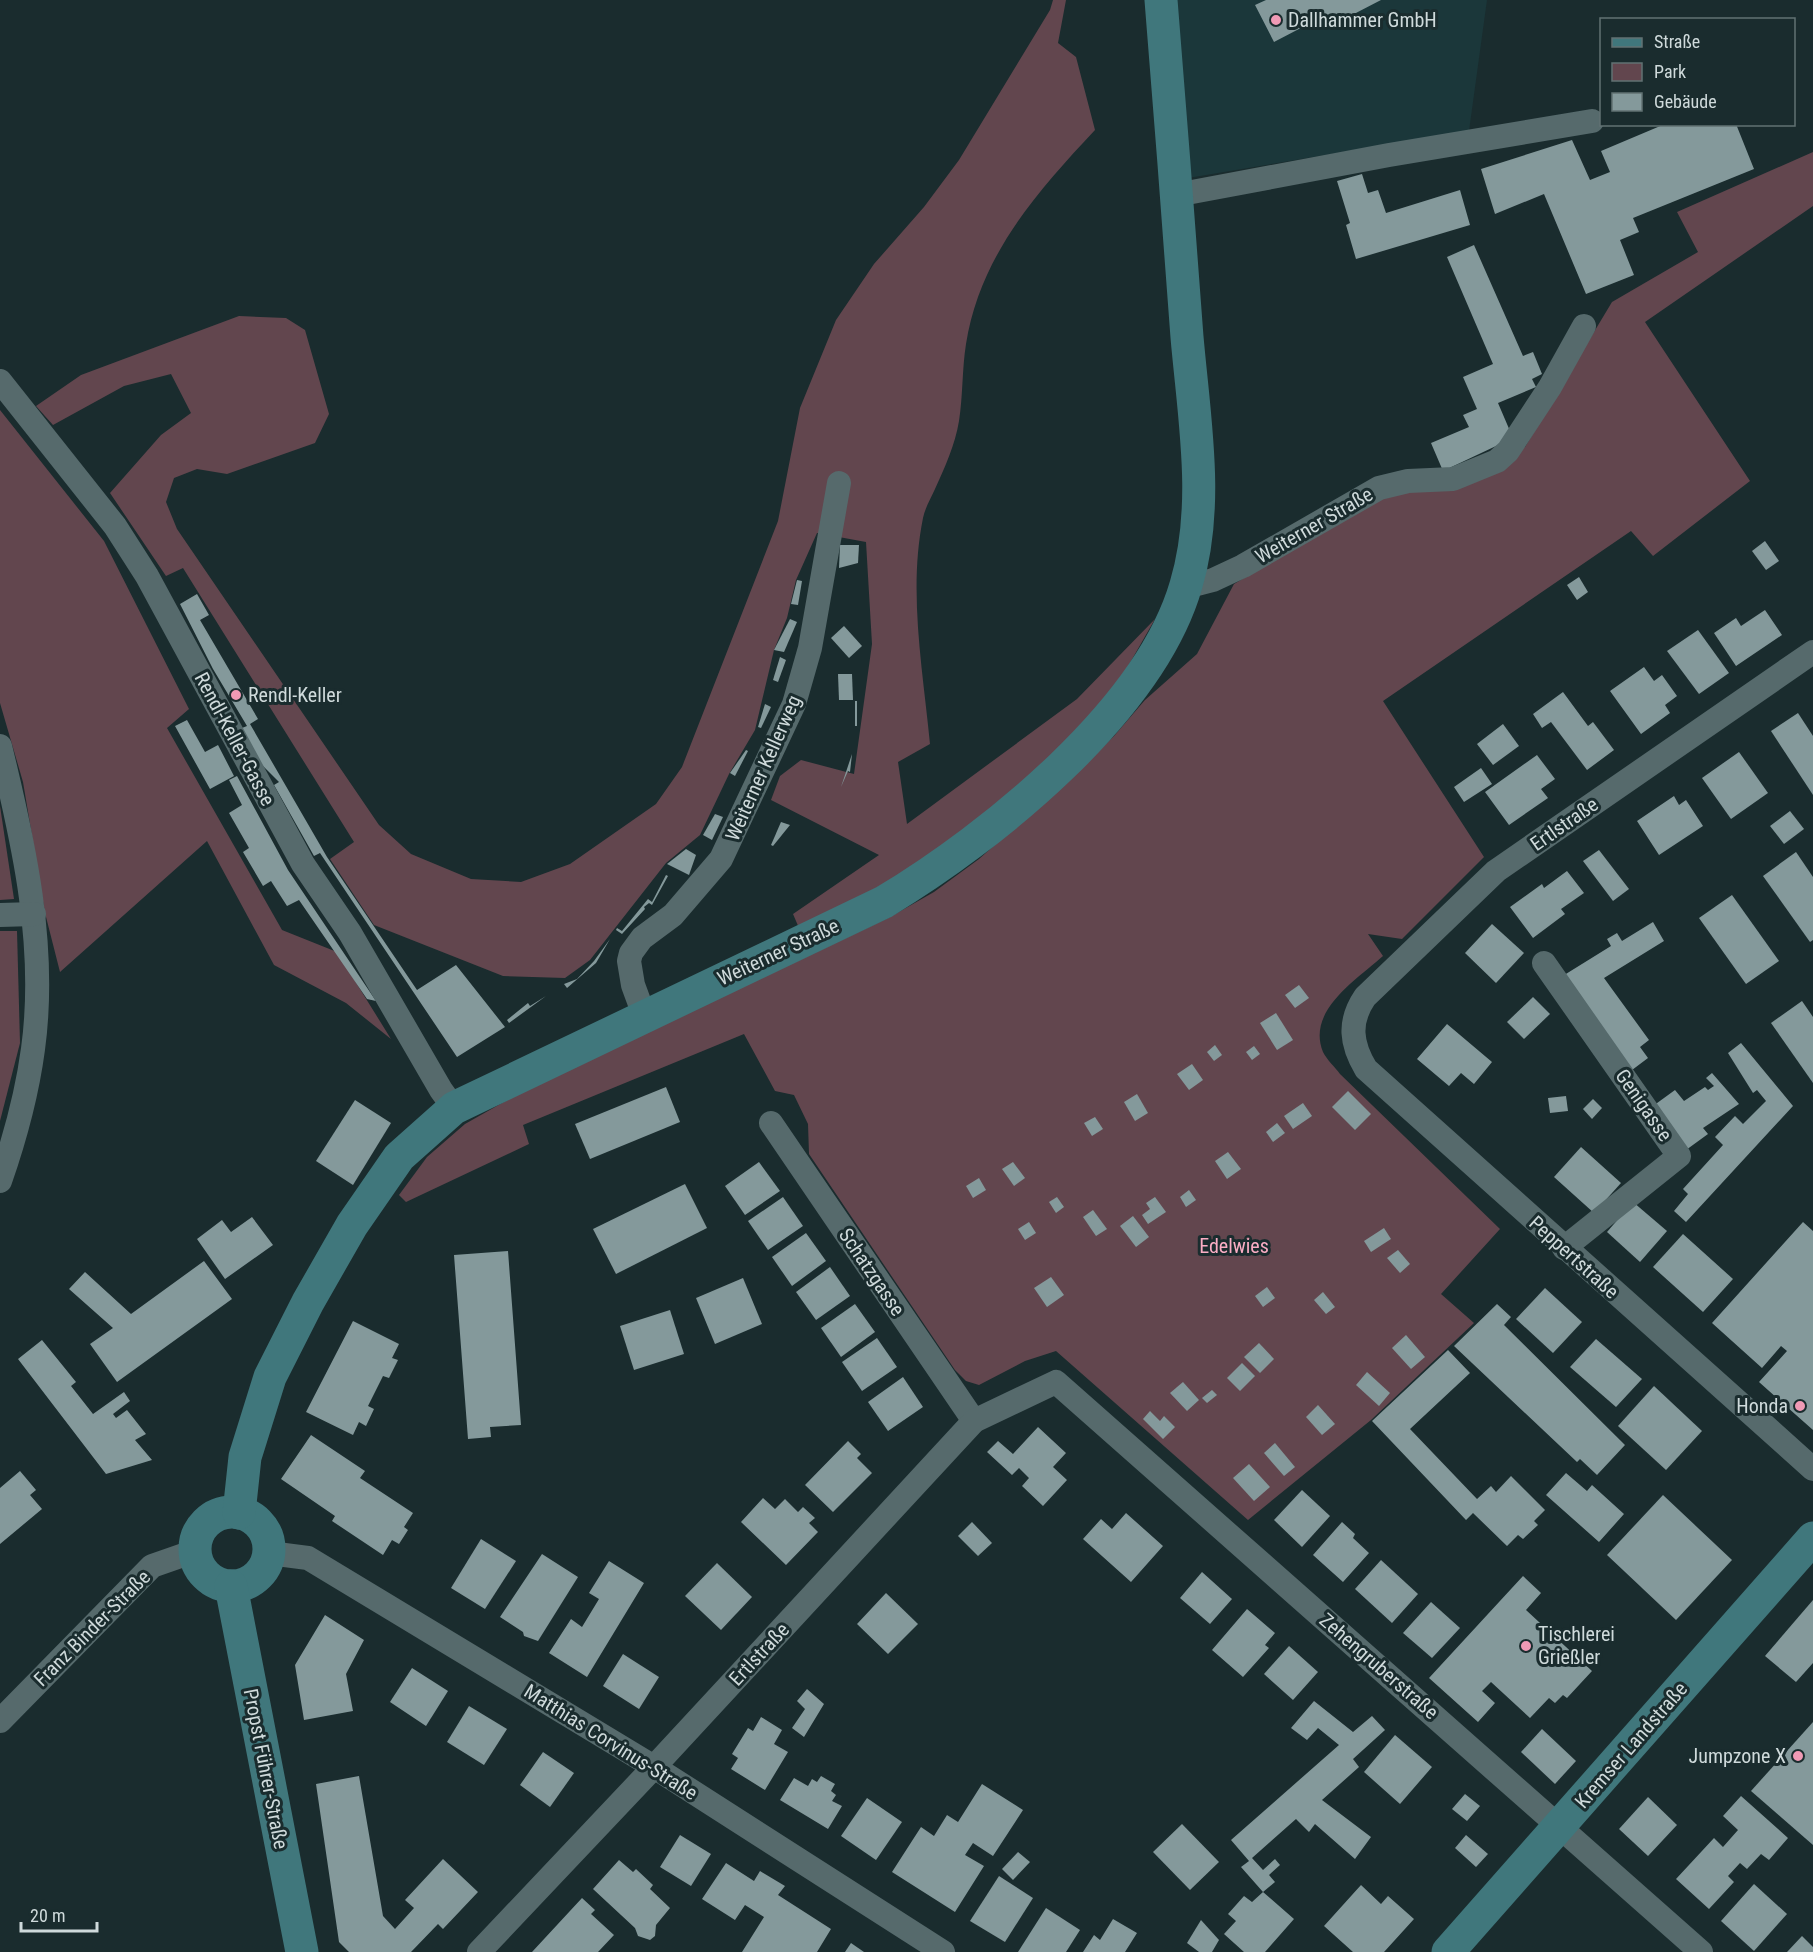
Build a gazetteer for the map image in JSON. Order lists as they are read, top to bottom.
{
  "streets": {
    "street": [
      "Weiterner Straße",
      "Rendl-Keller-Gasse",
      "Weiterner Kellerweg",
      "Ertlstraße",
      "Genigasse",
      "Peppertstraße",
      "Schatzgasse",
      "Franz Binder-Straße",
      "Zehengruberstraße",
      "Matthias Corvinus-Straße",
      "Kremser Landstraße",
      "Propst Führer-Straße"
    ]
  },
  "crossings": [
    ["Weiterner Straße", "Rendl-Keller-Gasse"],
    ["Weiterner Straße", "Weiterner Kellerweg"],
    ["Weiterner Straße", "Franz Binder-Straße"],
    ["Weiterner Straße", "Matthias Corvinus-Straße"],
    ["Weiterner Straße", "Propst Führer-Straße"],
    ["Ertlstraße", "Peppertstraße"],
    ["Ertlstraße", "Schatzgasse"],
    ["Ertlstraße", "Zehengruberstraße"],
    ["Ertlstraße", "Matthias Corvinus-Straße"],
    ["Genigasse", "Peppertstraße"],
    ["Franz Binder-Straße", "Matthias Corvinus-Straße"],
    ["Franz Binder-Straße", "Propst Führer-Straße"],
    ["Zehengruberstraße", "Kremser Landstraße"],
    ["Matthias Corvinus-Straße", "Propst Führer-Straße"]
  ],
  "parks": ["Edelwies"],
  "places": [
    "Dallhammer GmbH",
    "Rendl-Keller",
    "Honda",
    "Tischlerei Grießler",
    "Jumpzone X"
  ],
  "legend": ["Straße", "Park", "Gebäude"],
  "scale_bar": "20 m"
}
